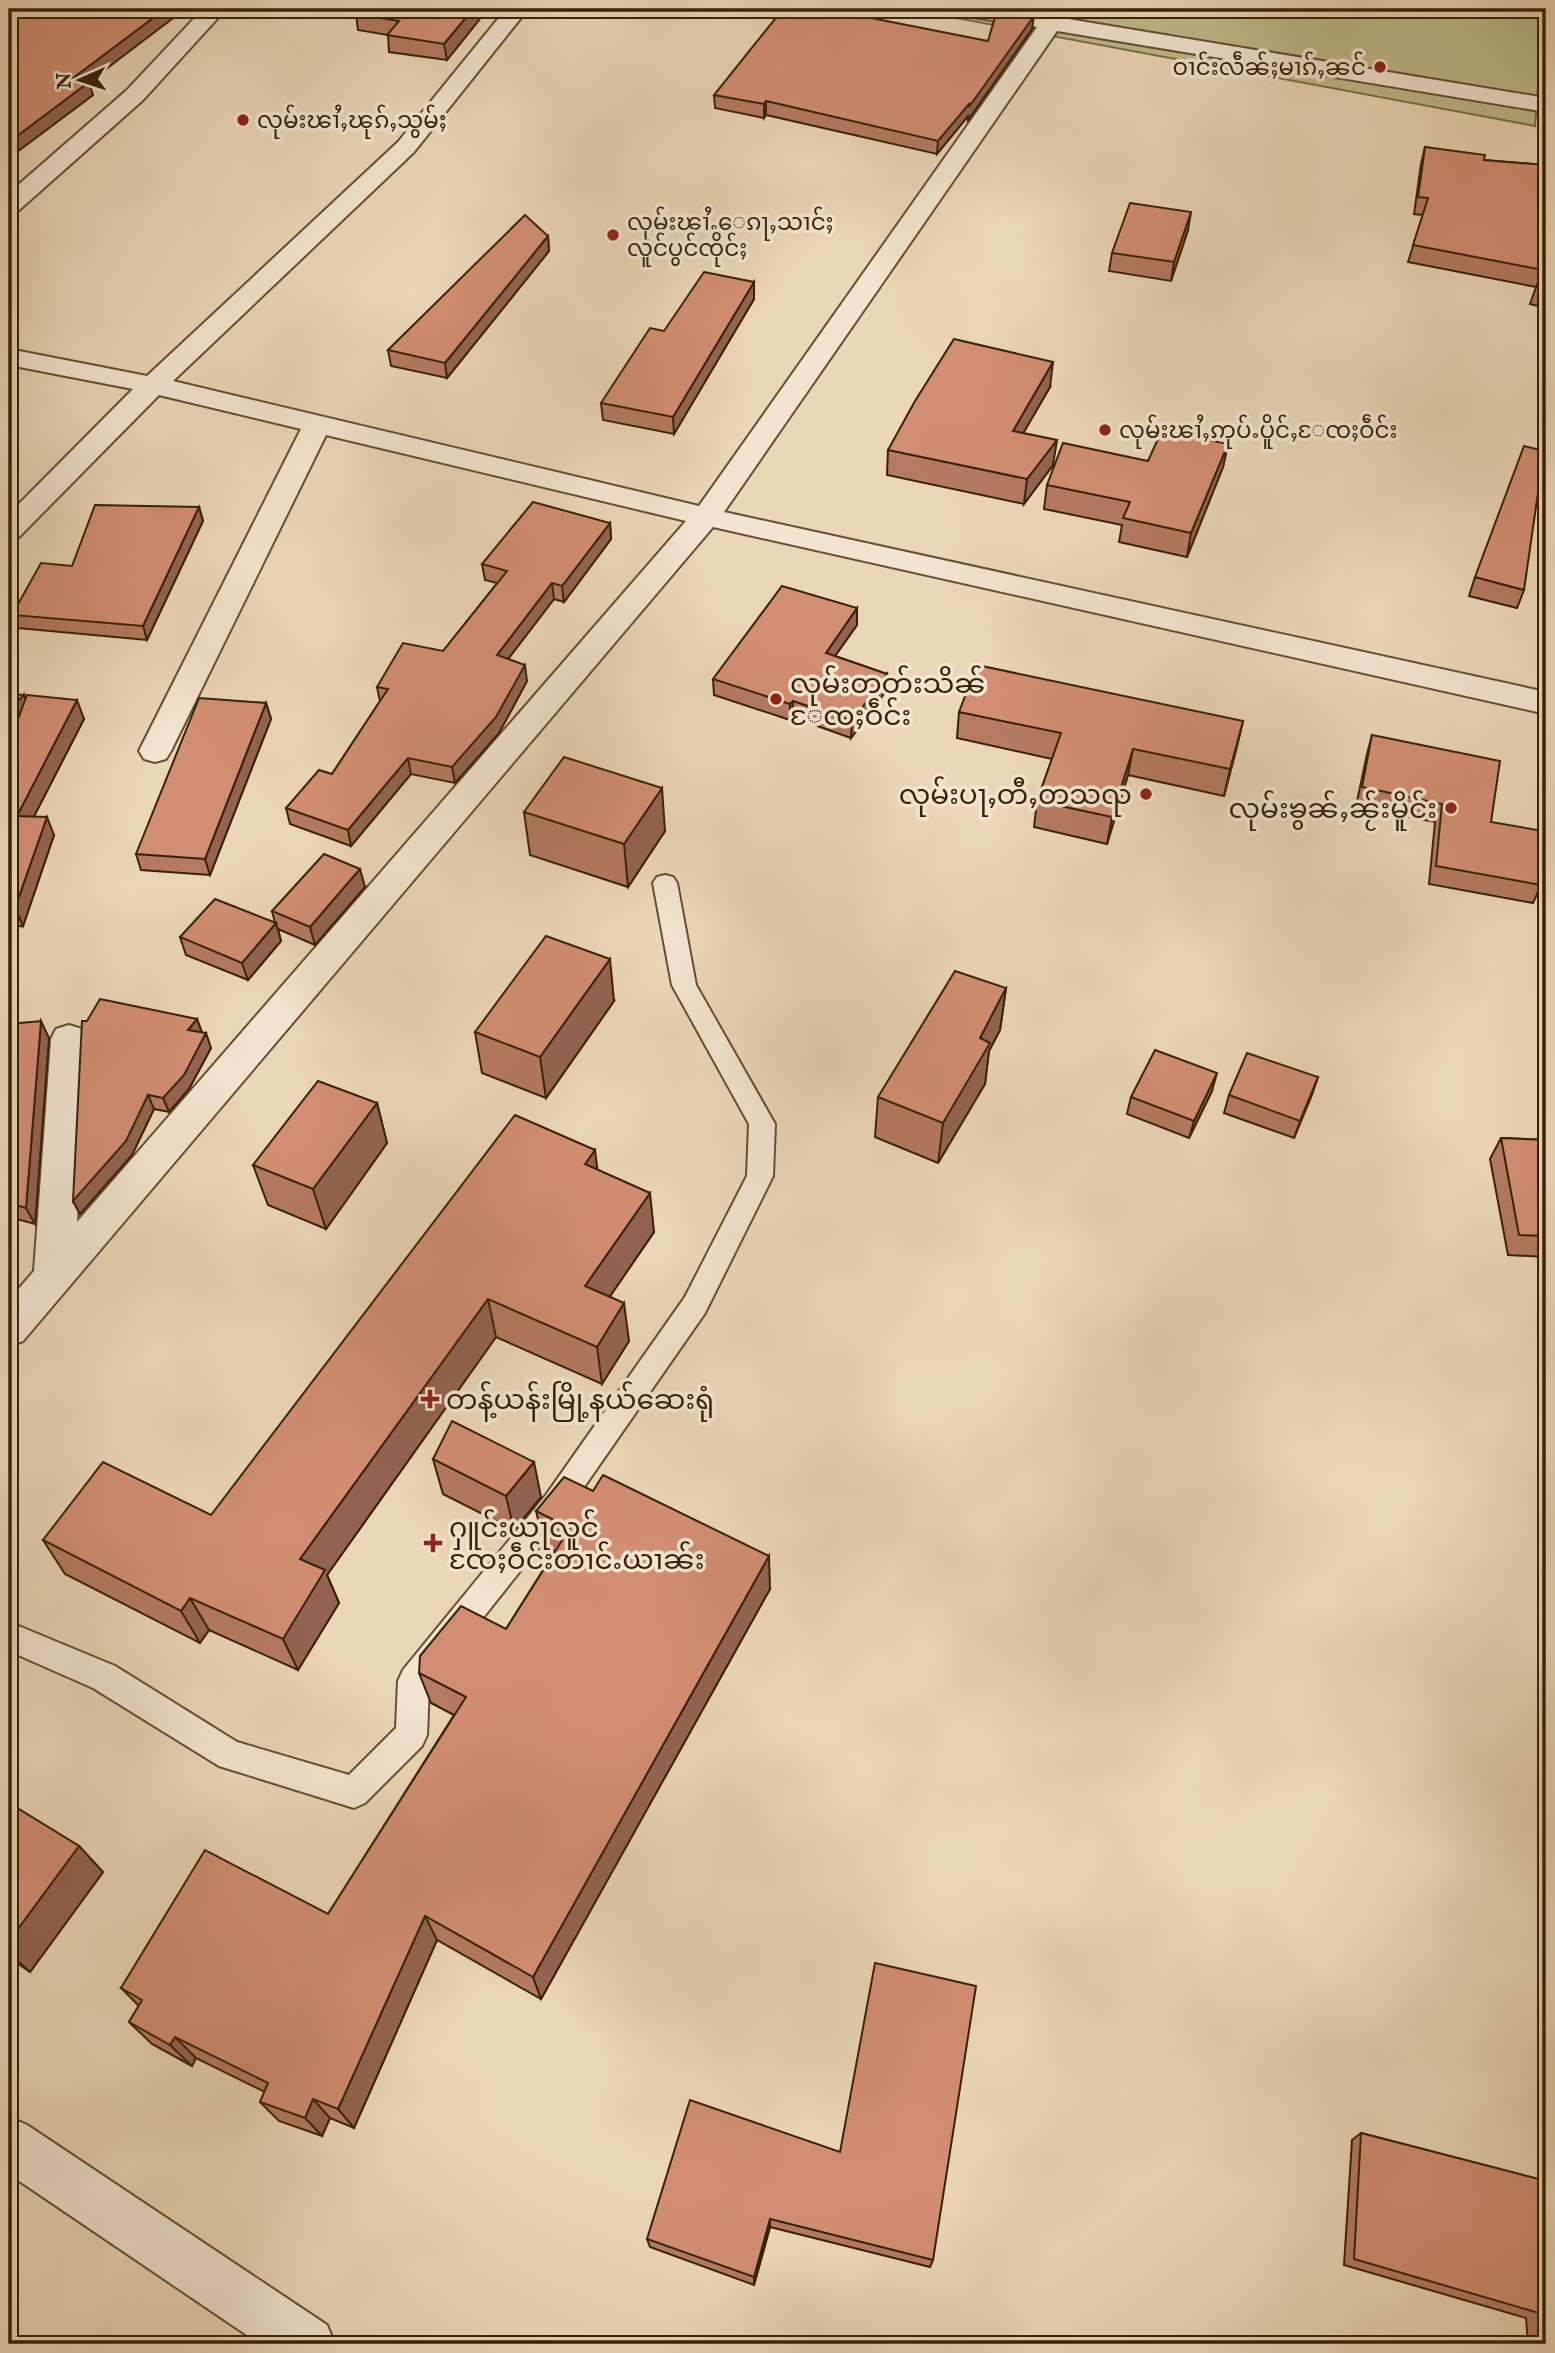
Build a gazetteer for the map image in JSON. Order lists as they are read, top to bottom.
{
  "places": {
    "other": [
      "ဝၢင်းလဵၼ်ႈမၢၵ်ႇၼင်",
      "လုမ်းၽၢႆႇၽုၵ်ႇသွမ်ႈ",
      "လုမ်းၽၢႆႇေၵႃႇသၢင်ႈ လူင်ပွင်ၸိုင်ႈ",
      "လုမ်းၽၢႆႇဢုပ်ႉပိူင်ႇႄၸႈဝဵင်း",
      "လုမ်းတတ်းသိၼ် ႄၸႈဝဵင်း",
      "လုမ်းပႃႇတီႇတသၺ",
      "လုမ်းၶွၼ်ႇၼႂ်းမိူင်း"
    ],
    "health": ["တန့်ယန်းမြို့နယ်ဆေးရုံ", "ႁူင်းယႃလူင် ၸႄႈဝဵင်းတၢင်ႉယၢၼ်း"]
  },
  "north": "left"
}
